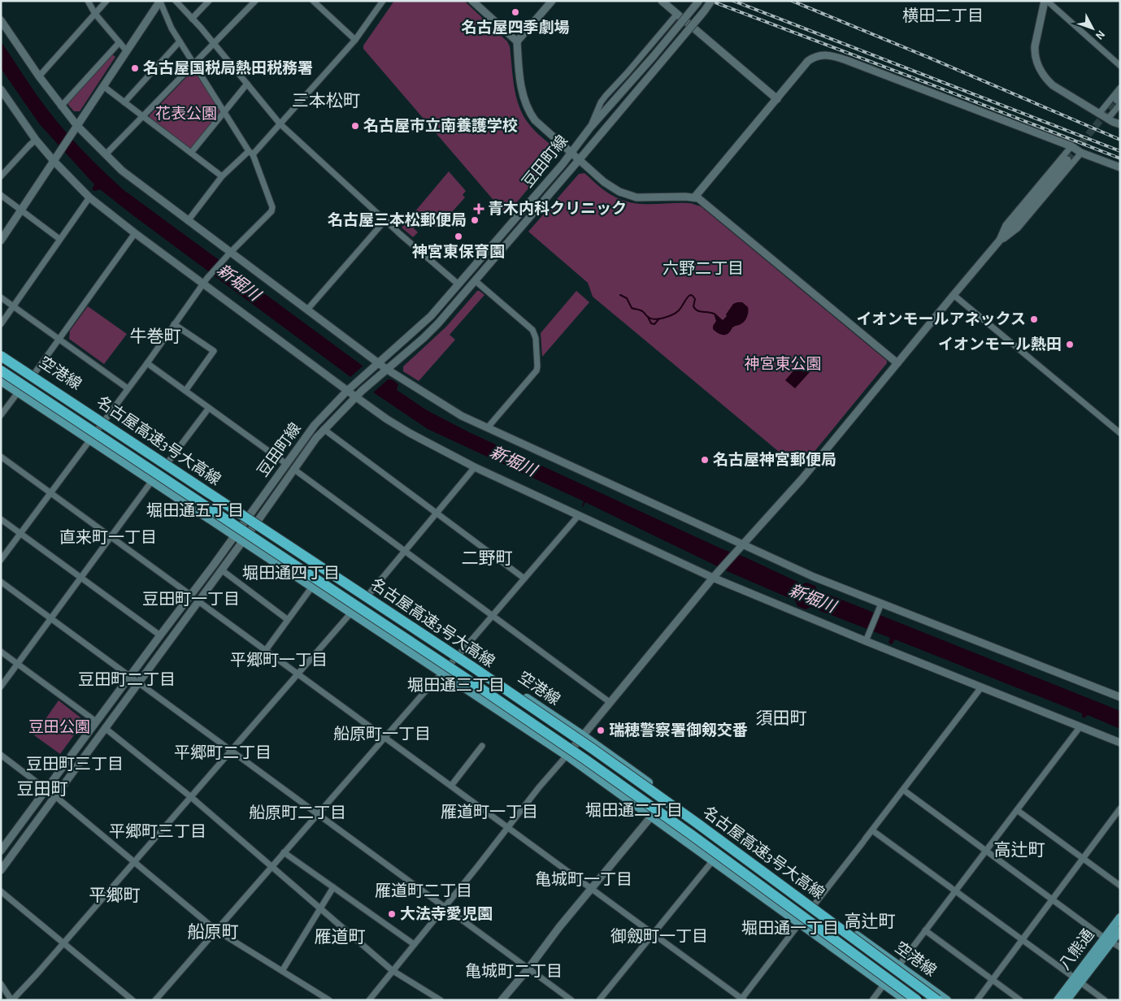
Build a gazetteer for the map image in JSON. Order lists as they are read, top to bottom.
{
  "streets": {
    "highway": ["名古屋高速3号大高線"],
    "main road": ["空港線", "八熊通"],
    "street": ["豆田町線"]
  },
  "crossings": [
    ["豆田町線", "空港線"],
    ["空港線", "名古屋高速3号大高線"]
  ],
  "districts": [
    "横田二丁目",
    "三本松町",
    "六野二丁目",
    "牛巻町",
    "堀田通五丁目",
    "直来町一丁目",
    "二野町",
    "堀田通四丁目",
    "豆田町一丁目",
    "平郷町一丁目",
    "豆田町二丁目",
    "堀田通三丁目",
    "須田町",
    "船原町一丁目",
    "平郷町二丁目",
    "豆田町三丁目",
    "豆田町",
    "堀田通二丁目",
    "雁道町一丁目",
    "船原町二丁目",
    "平郷町三丁目",
    "高辻町",
    "亀城町一丁目",
    "雁道町二丁目",
    "平郷町",
    "高辻町",
    "堀田通一丁目",
    "船原町",
    "雁道町",
    "御劔町一丁目",
    "亀城町二丁目"
  ],
  "water": ["新堀川"],
  "parks": ["花表公園", "神宮東公園", "豆田公園"],
  "places": {
    "other": [
      "名古屋四季劇場",
      "名古屋国税局熱田税務署",
      "名古屋市立南養護学校",
      "名古屋三本松郵便局",
      "神宮東保育園",
      "イオンモールアネックス",
      "イオンモール熱田",
      "名古屋神宮郵便局",
      "瑞穂警察署御剱交番",
      "大法寺愛児園"
    ],
    "health": ["青木内科クリニック"]
  },
  "north": "bottom right"
}
